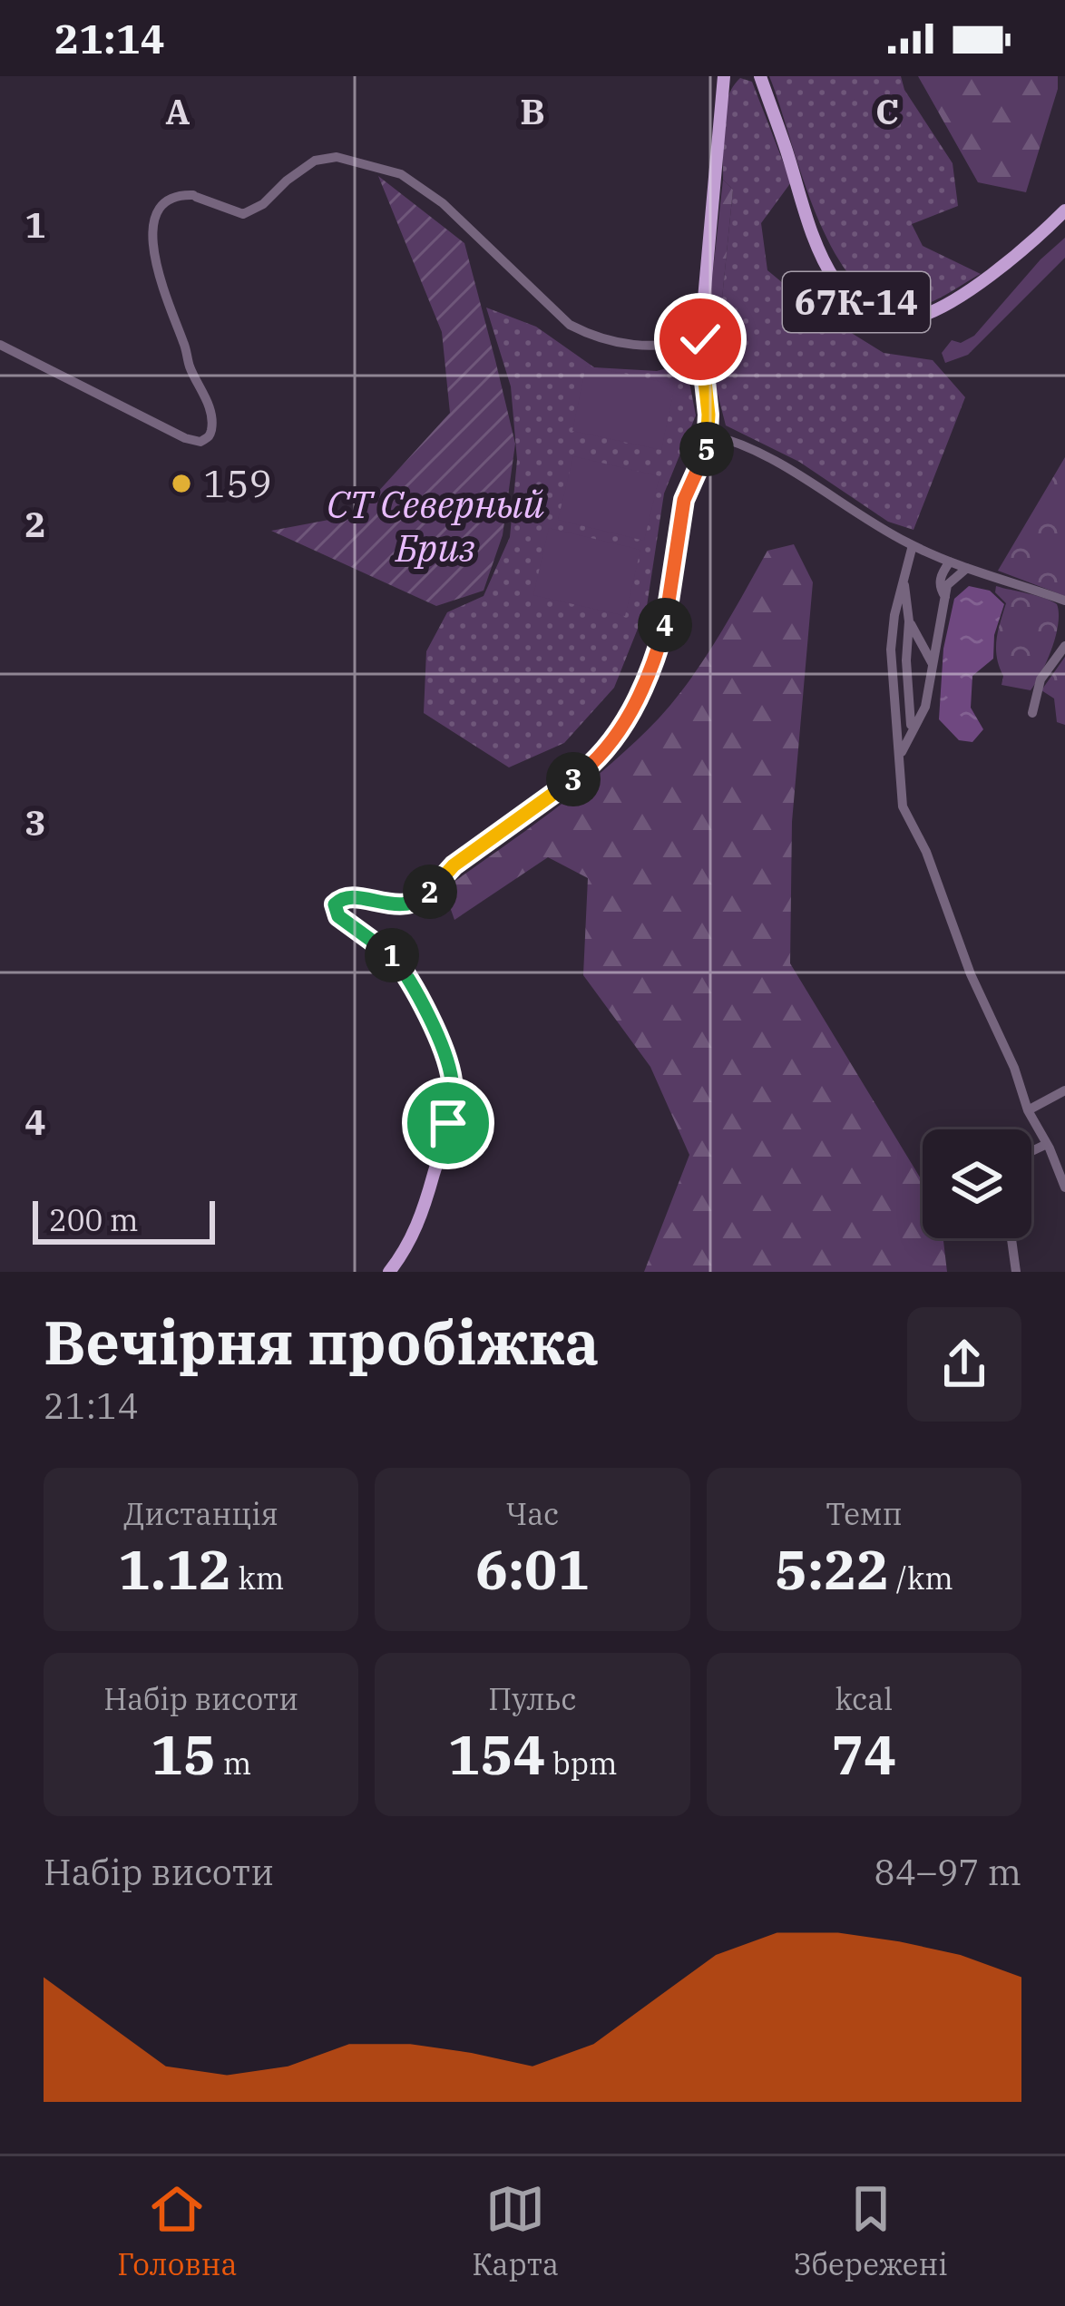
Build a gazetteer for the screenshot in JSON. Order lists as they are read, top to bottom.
{
  "streets": {
    "main road": ["67К-14"]
  },
  "parks": ["СТ Северный Бриз"],
  "places": ["159"],
  "scale_bar": "200 m",
  "page": {
    "status": "21:14",
    "pins": [
      "5",
      "4",
      "3",
      "2",
      "1"
    ],
    "scale": "200 m",
    "heading": ["Вечірня пробіжка", "21:14"],
    "stats": [
      ["Дистанція", "1.12 km"],
      ["Час", "6:01"],
      ["Темп", "5:22 /km"],
      ["Набір висоти", "15 m"],
      ["Пульс", "154 bpm"],
      ["kcal", "74"]
    ],
    "chart": ["Набір висоти", "84–97 m"],
    "tabs": ["Головна", "Карта", "Збережені"]
  },
  "grid": {
    "columns": ["A", "B", "C"],
    "rows": [
      "1",
      "2",
      "3",
      "4"
    ]
  }
}
